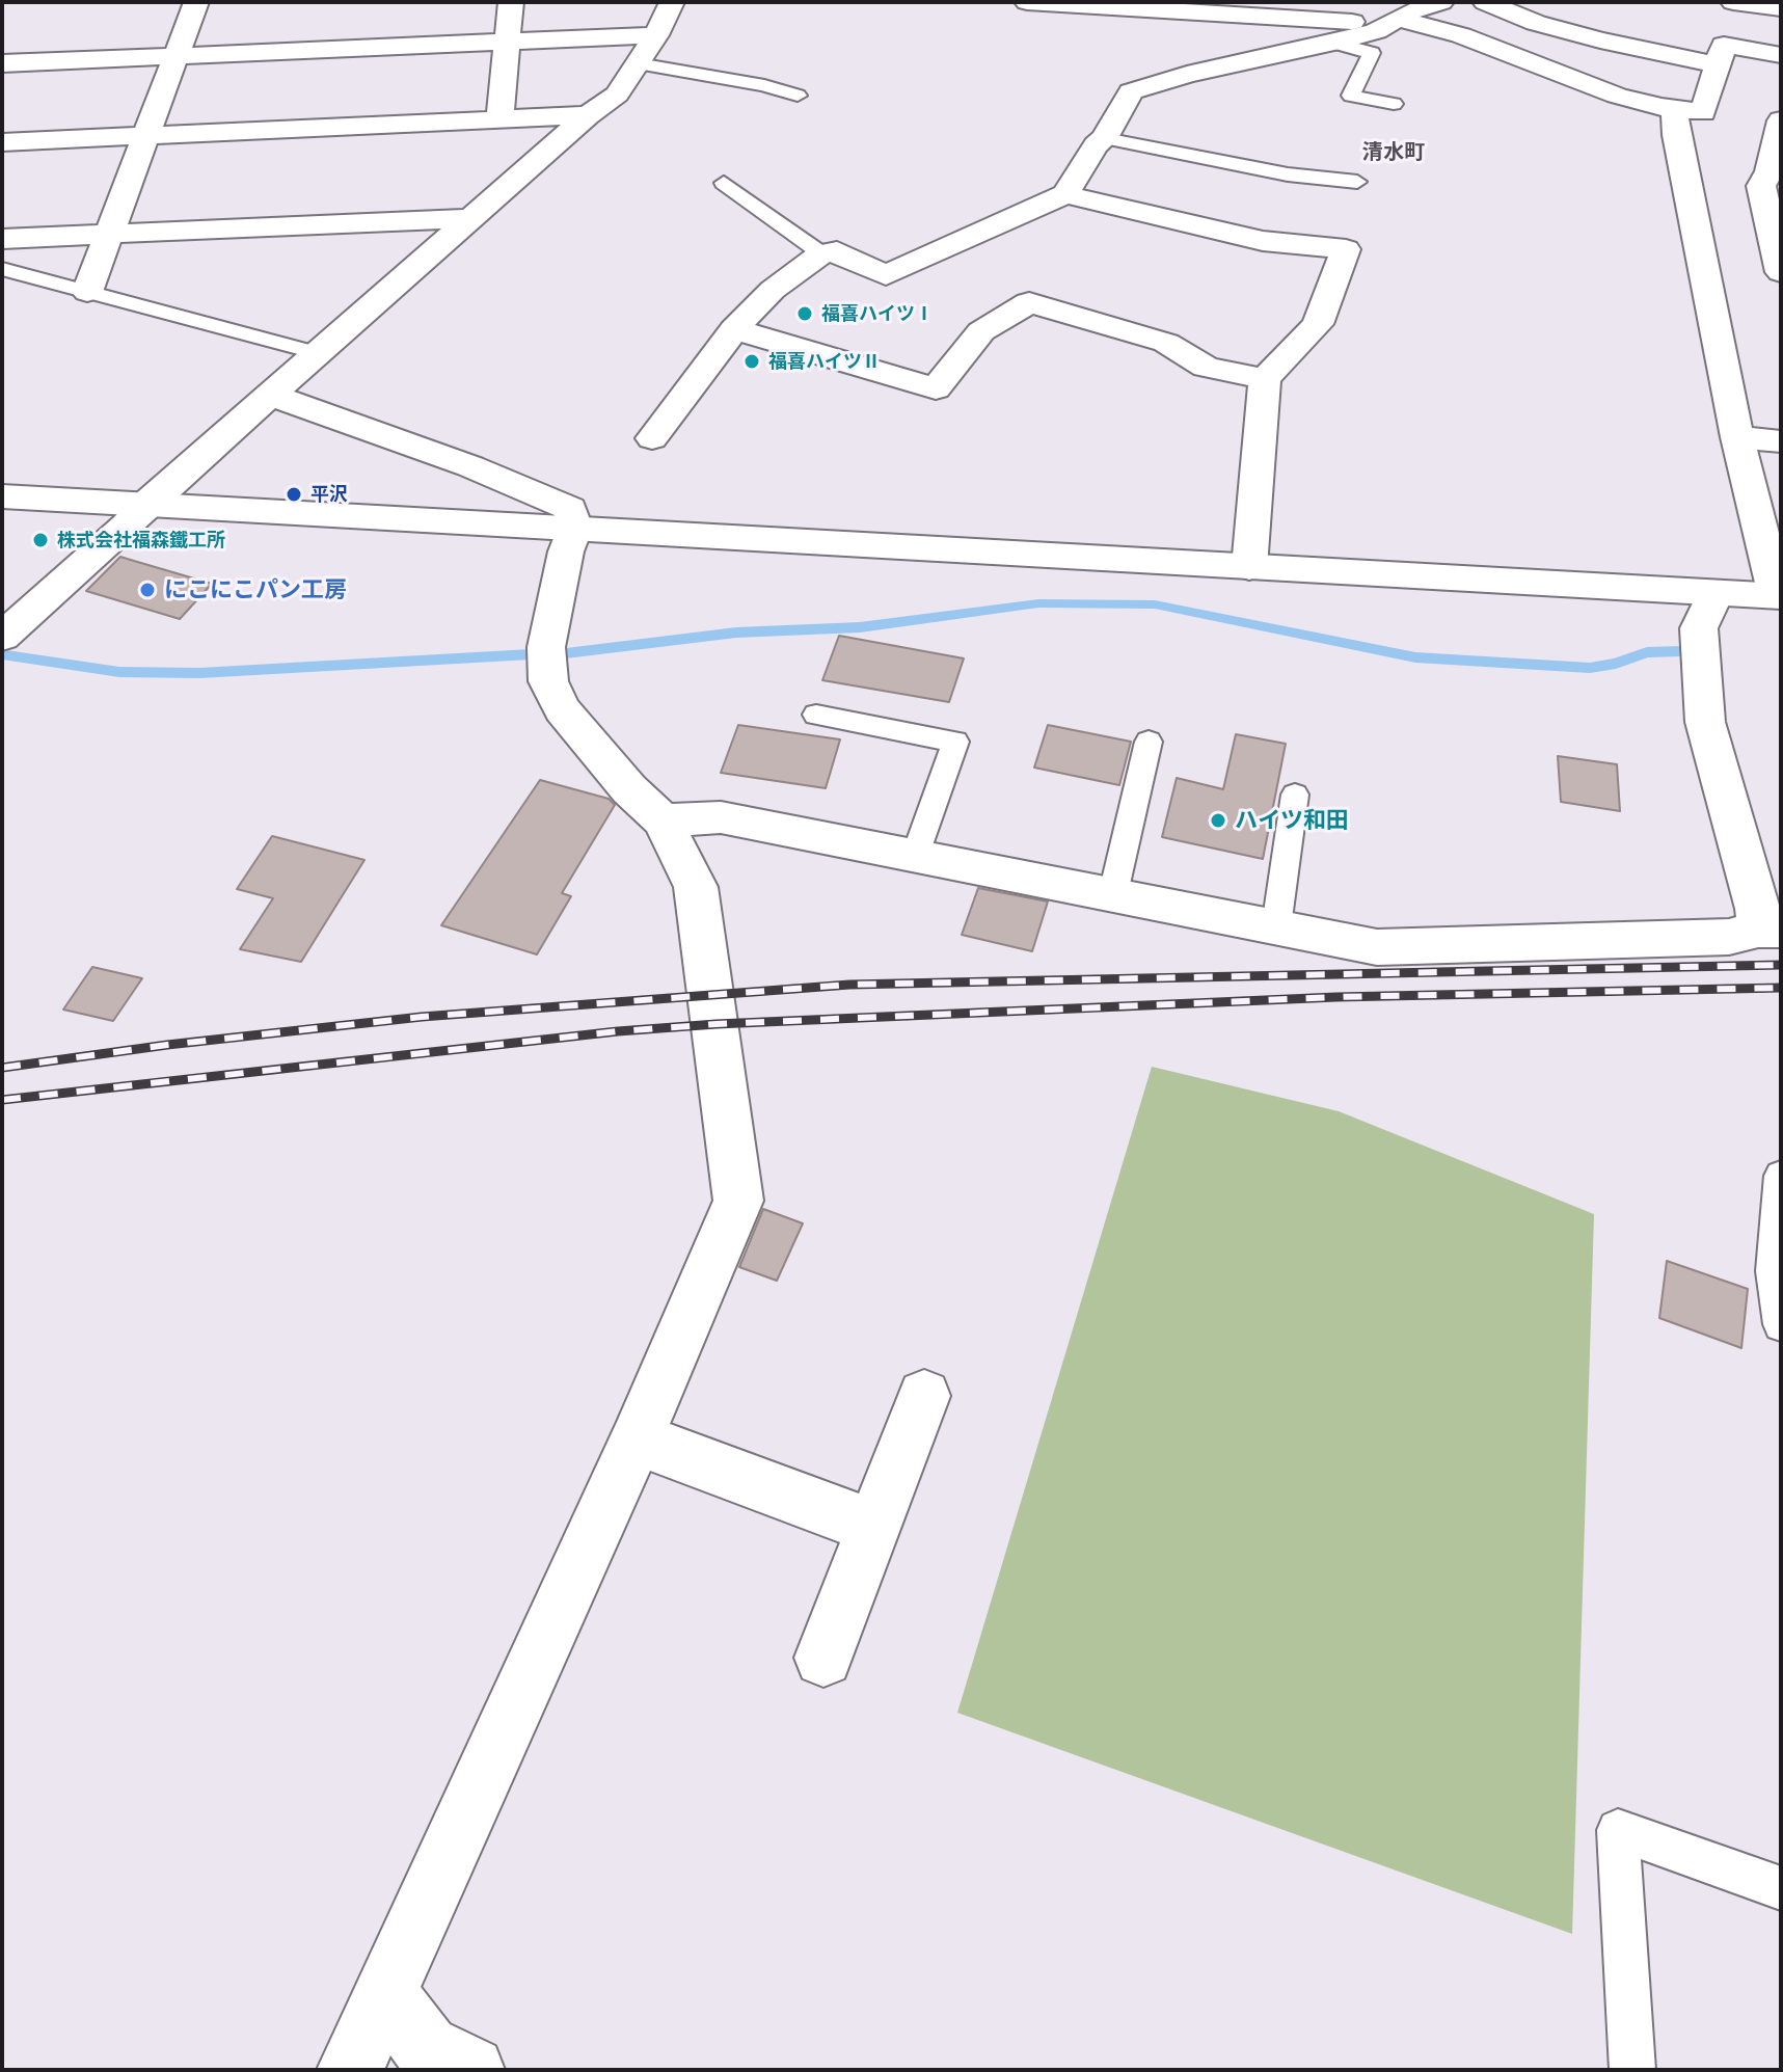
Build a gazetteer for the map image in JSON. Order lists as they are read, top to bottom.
{
  "districts": ["清水町"],
  "places": [
    "福喜ハイツⅠ",
    "福喜ハイツⅡ",
    "平沢",
    "株式会社福森鐵工所",
    "にこにこパン工房",
    "ハイツ和田"
  ]
}
